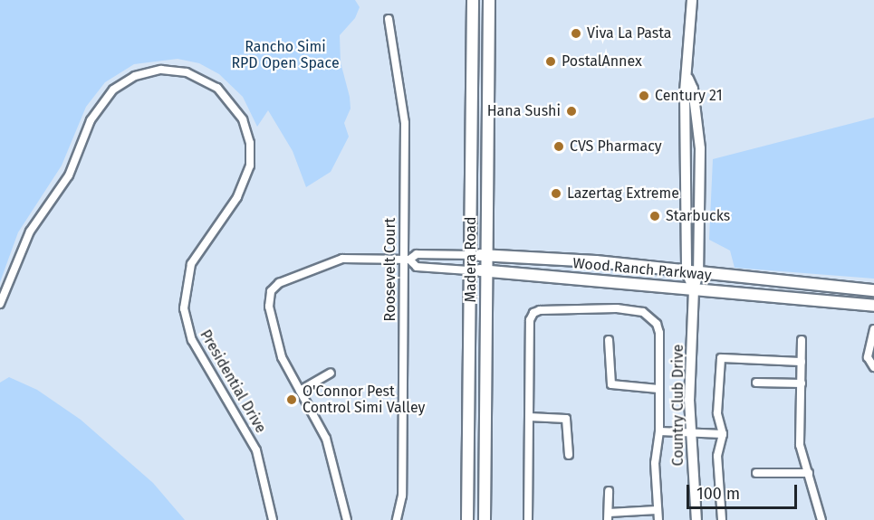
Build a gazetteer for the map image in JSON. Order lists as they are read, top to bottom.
{
  "streets": {
    "main road": ["Madera Road", "Wood Ranch Parkway"],
    "street": ["Roosevelt Court", "Presidential Drive", "Country Club Drive"]
  },
  "crossings": [
    ["Madera Road", "Wood Ranch Parkway"],
    ["Roosevelt Court", "Wood Ranch Parkway"],
    ["Wood Ranch Parkway", "Country Club Drive"]
  ],
  "parks": ["Rancho Simi RPD Open Space"],
  "places": [
    "Viva La Pasta",
    "PostalAnnex",
    "Century 21",
    "Hana Sushi",
    "CVS Pharmacy",
    "Lazertag Extreme",
    "Starbucks",
    "O'Connor Pest Control Simi Valley"
  ],
  "scale_bar": "100 m"
}
